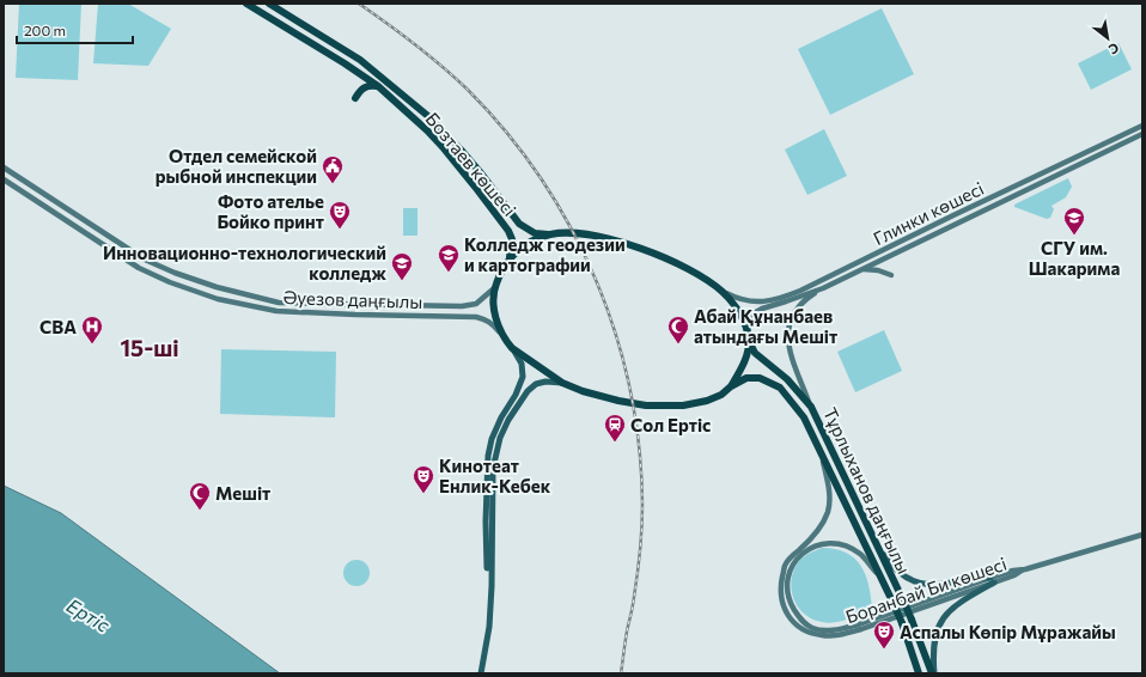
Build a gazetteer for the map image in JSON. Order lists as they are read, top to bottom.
{
  "streets": {
    "highway": ["Бозтаев көшесі", "Тұрлыханов даңғылы"],
    "main road": ["Глинки көшесі", "Әуезов даңғылы", "Боранбай Би көшесі"]
  },
  "crossings": [
    ["Бозтаев көшесі", "Тұрлыханов даңғылы"],
    ["Глинки көшесі", "Тұрлыханов даңғылы"],
    ["Әуезов даңғылы", "Тұрлыханов даңғылы"]
  ],
  "districts": ["15-ші"],
  "water": ["Ертіс"],
  "places": {
    "public building": ["Отдел семейской рыбной инспекции"],
    "theatre": ["Фото ателье Бойко принт", "Кинотеат Енлик-Кебек", "Аспалы Көпір Мұражайы"],
    "school or university": ["СГУ им. Шакарима", "Колледж геодезии и картографии", "Инновационно-технологический колледж"],
    "hospital": ["СВА"],
    "mosque": ["Абай Құнанбаев атындағы Мешіт", "Мешіт"],
    "station": ["Сол Ертіс"]
  },
  "scale_bar": "200 m",
  "north": "bottom right"
}
